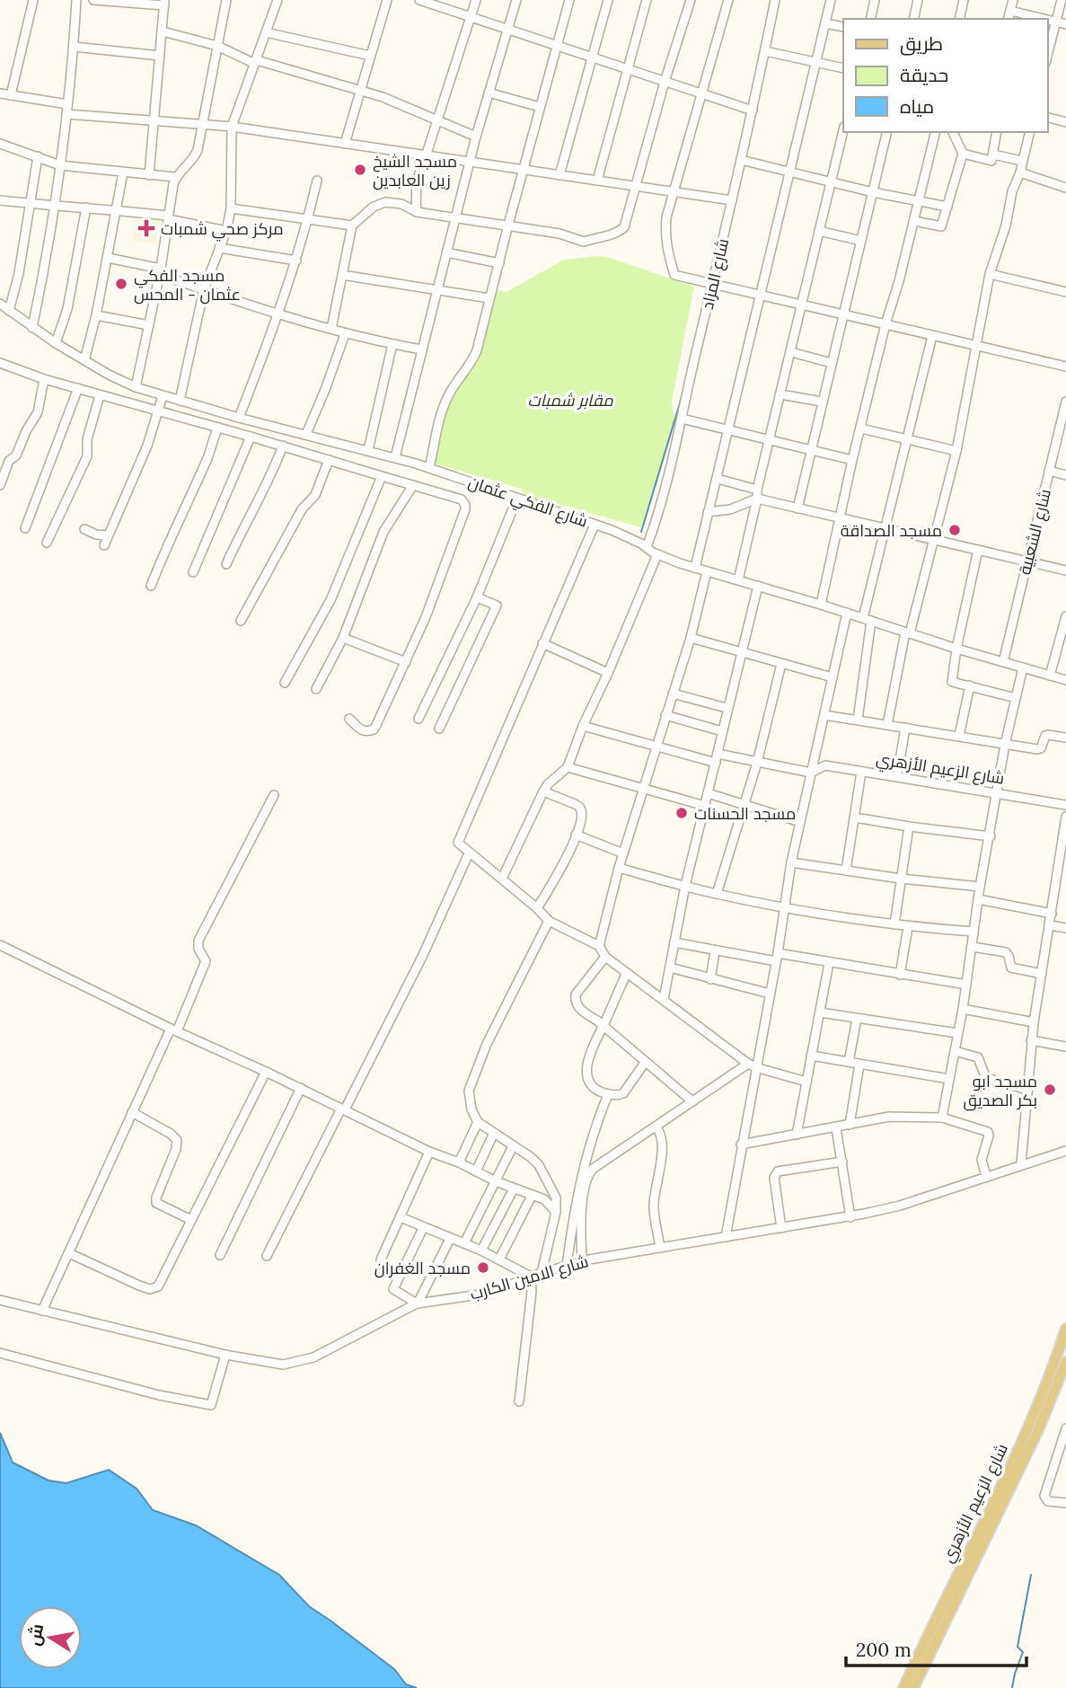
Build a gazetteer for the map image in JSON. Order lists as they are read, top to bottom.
{
  "streets": {
    "main road": ["شارع الزعيم الأزهري"],
    "street": [
      "شارع المزاد",
      "شارع الفكي عثمان",
      "شارع الشعبية",
      "شارع الامين الكارب"
    ]
  },
  "crossings": [
    ["شارع المزاد", "شارع الفكي عثمان"],
    ["شارع الفكي عثمان", "شارع الشعبية"]
  ],
  "parks": ["مقابر شمبات"],
  "places": {
    "other": [
      "مسجد الشيخ زين العابدين",
      "مسجد الفكي عثمان - المحس",
      "مسجد الصداقة",
      "مسجد الحسنات",
      "مسجد ابو بكر الصديق",
      "مسجد الغفران"
    ],
    "health": ["مركز صحي شمبات"]
  },
  "legend": ["طريق", "حديقة", "مياه"],
  "scale_bar": "200 m",
  "north": "left"
}
